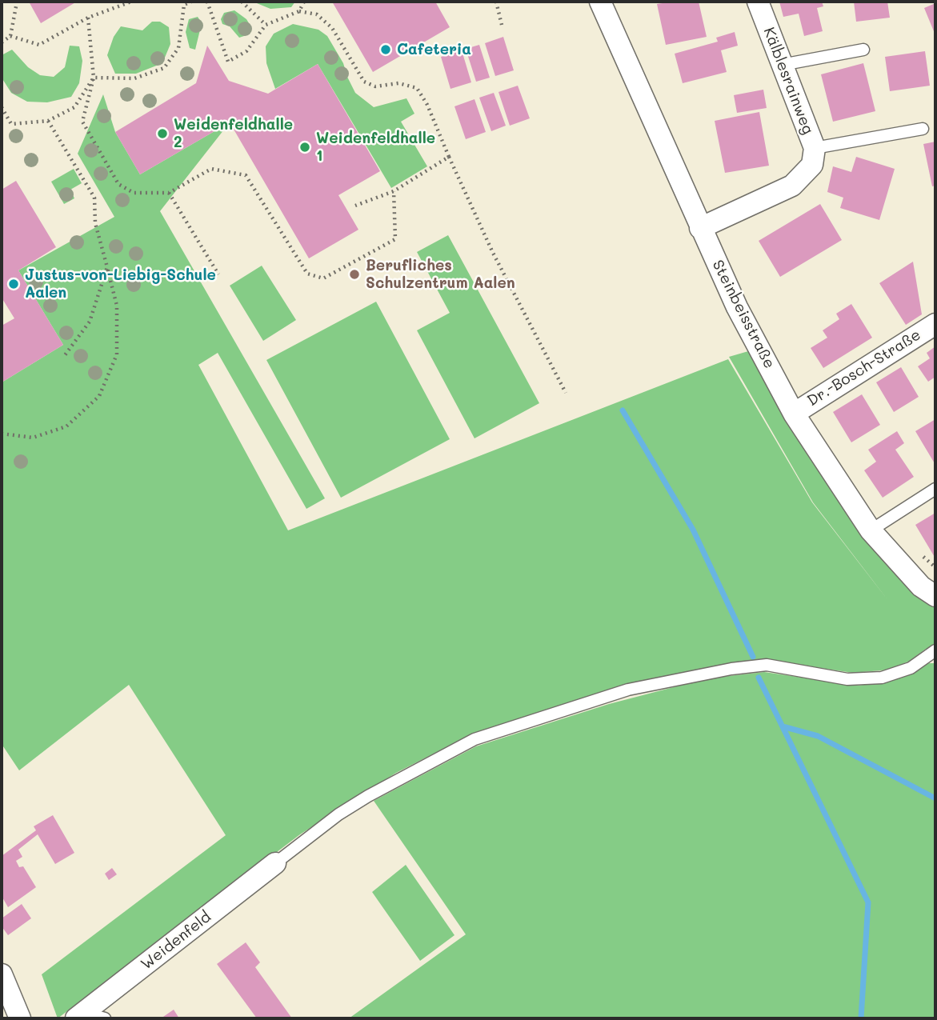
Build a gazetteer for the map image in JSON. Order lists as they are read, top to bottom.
{
  "streets": {
    "street": [
      "Kälblesrainweg",
      "Steinbeisstraße",
      "Dr.-Bosch-Straße",
      "Weidenfeld"
    ]
  },
  "crossings": [
    ["Kälblesrainweg", "Steinbeisstraße"],
    ["Steinbeisstraße", "Dr.-Bosch-Straße"]
  ],
  "places": [
    "Cafeteria",
    "Weidenfeldhalle 2",
    "Weidenfeldhalle 1",
    "Berufliches Schulzentrum Aalen",
    "Justus-von-Liebig-Schule Aalen"
  ]
}
